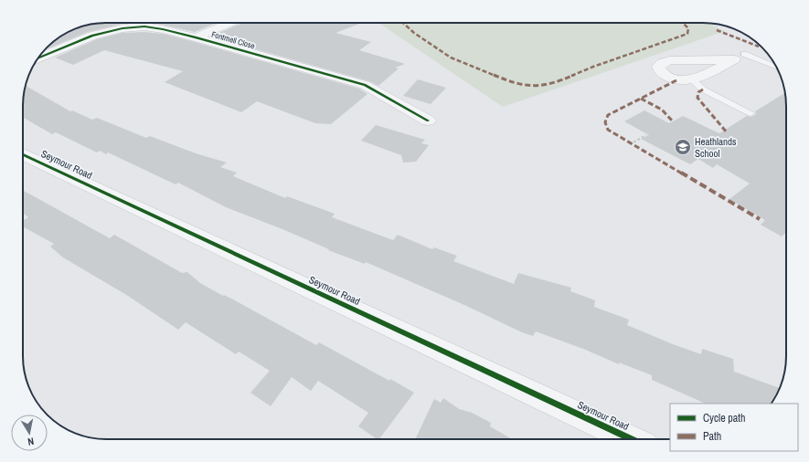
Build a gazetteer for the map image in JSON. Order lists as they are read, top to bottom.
{
  "streets": {
    "street": ["Fontmell Close", "Seymour Road"]
  },
  "places": {
    "school or university": ["Heathlands School"]
  },
  "legend": ["Cycle path", "Path"],
  "north": "bottom"
}
